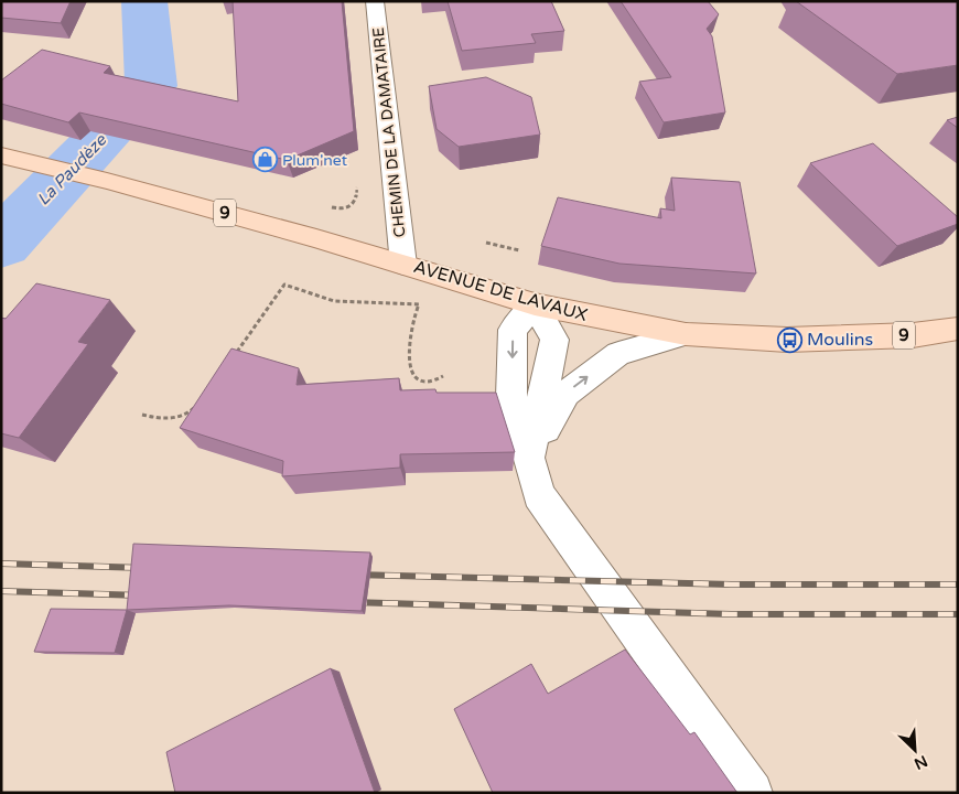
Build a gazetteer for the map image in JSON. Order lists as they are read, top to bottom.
{
  "streets": {
    "main road": ["9", "AVENUE DE LAVAUX"],
    "street": ["CHEMIN DE LA DAMATAIRE"]
  },
  "crossings": [
    ["CHEMIN DE LA DAMATAIRE", "AVENUE DE LAVAUX"]
  ],
  "water": ["La Paudèze"],
  "places": {
    "shop": ["Plum'net"],
    "bus stop": ["Moulins"]
  },
  "north": "bottom right"
}
